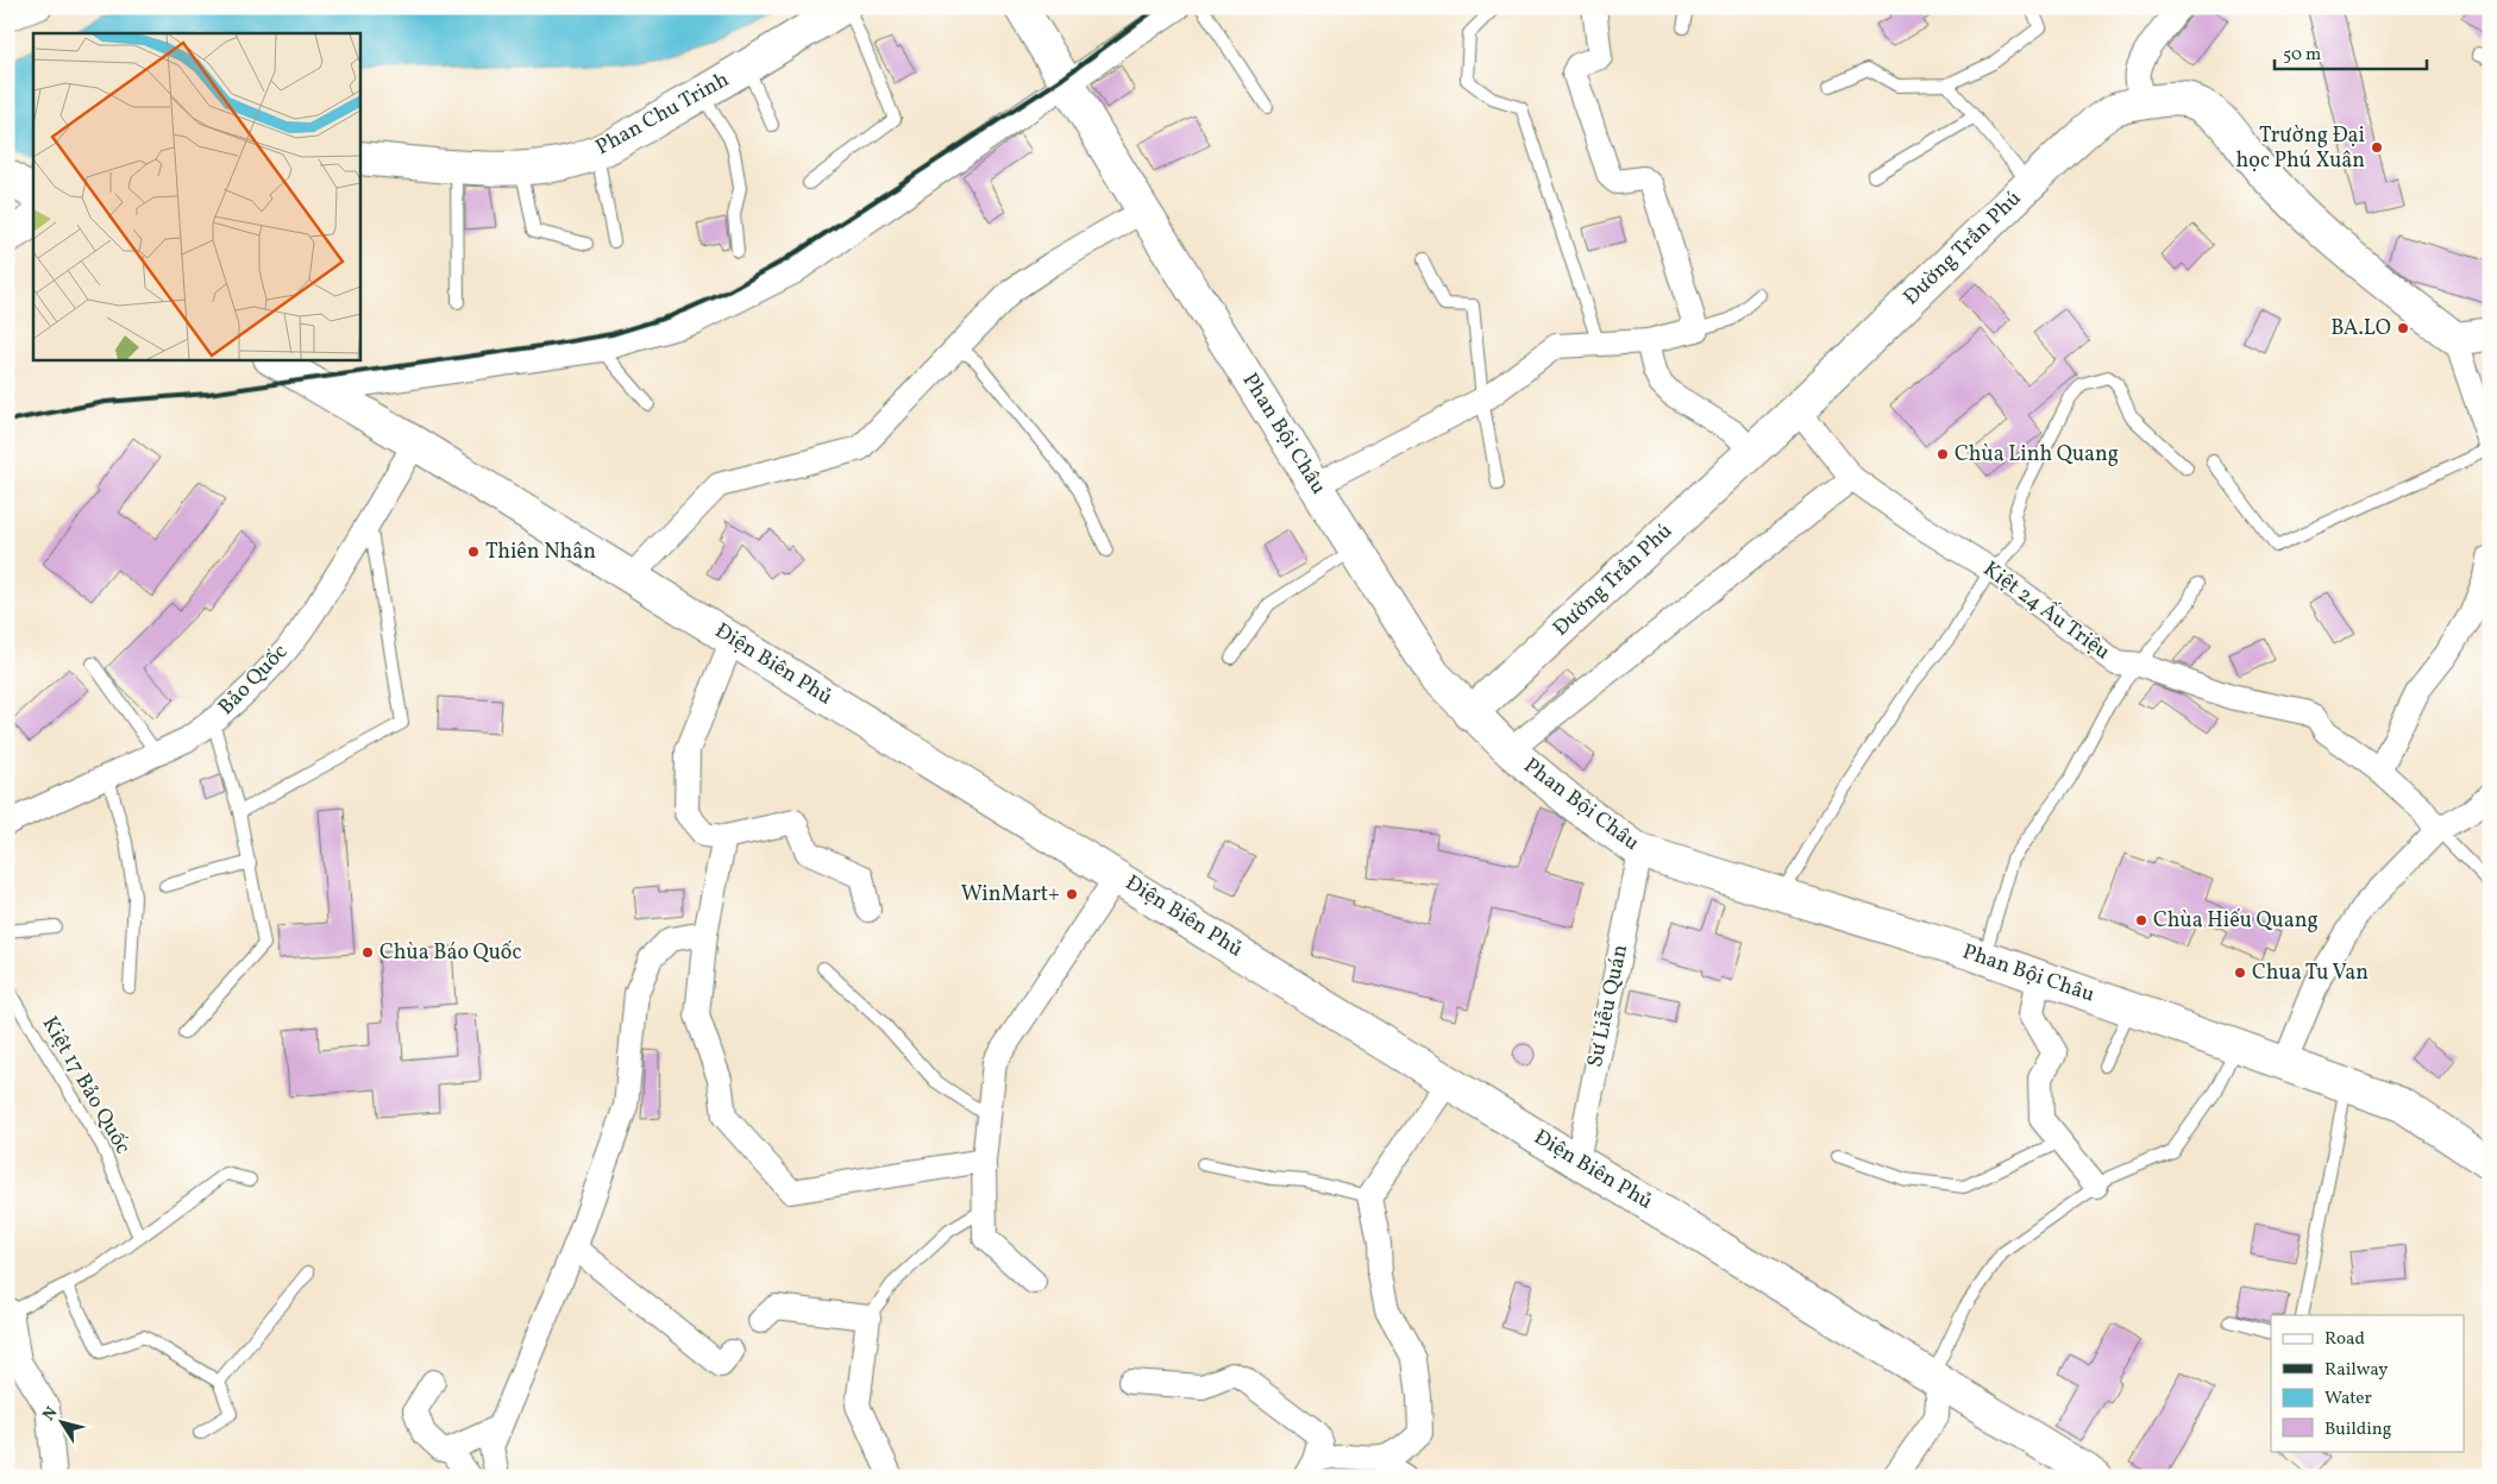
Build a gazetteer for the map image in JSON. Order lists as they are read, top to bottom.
{
  "streets": {
    "street": [
      "Phan Chu Trinh",
      "Đường Trần Phú",
      "Phan Bội Châu",
      "Kiệt 24 Ấu Triệu",
      "Điện Biên Phủ",
      "Bảo Quốc",
      "Sư Liễu Quán"
    ],
    "lane": ["Kiệt 17 Bảo Quốc"]
  },
  "crossings": [
    ["Đường Trần Phú", "Phan Bội Châu"],
    ["Đường Trần Phú", "Kiệt 24 Ấu Triệu"],
    ["Phan Bội Châu", "Sư Liễu Quán"],
    ["Điện Biên Phủ", "Bảo Quốc"],
    ["Điện Biên Phủ", "Sư Liễu Quán"]
  ],
  "places": [
    "Trường Đại học Phú Xuân",
    "BA.LO",
    "Chùa Linh Quang",
    "Thiên Nhân",
    "WinMart+",
    "Chùa Hiếu Quang",
    "Chùa Báo Quốc",
    "Chua Tu Van"
  ],
  "legend": [
    "Road",
    "Railway",
    "Water",
    "Building"
  ],
  "scale_bar": "50 m",
  "north": "top left"
}
